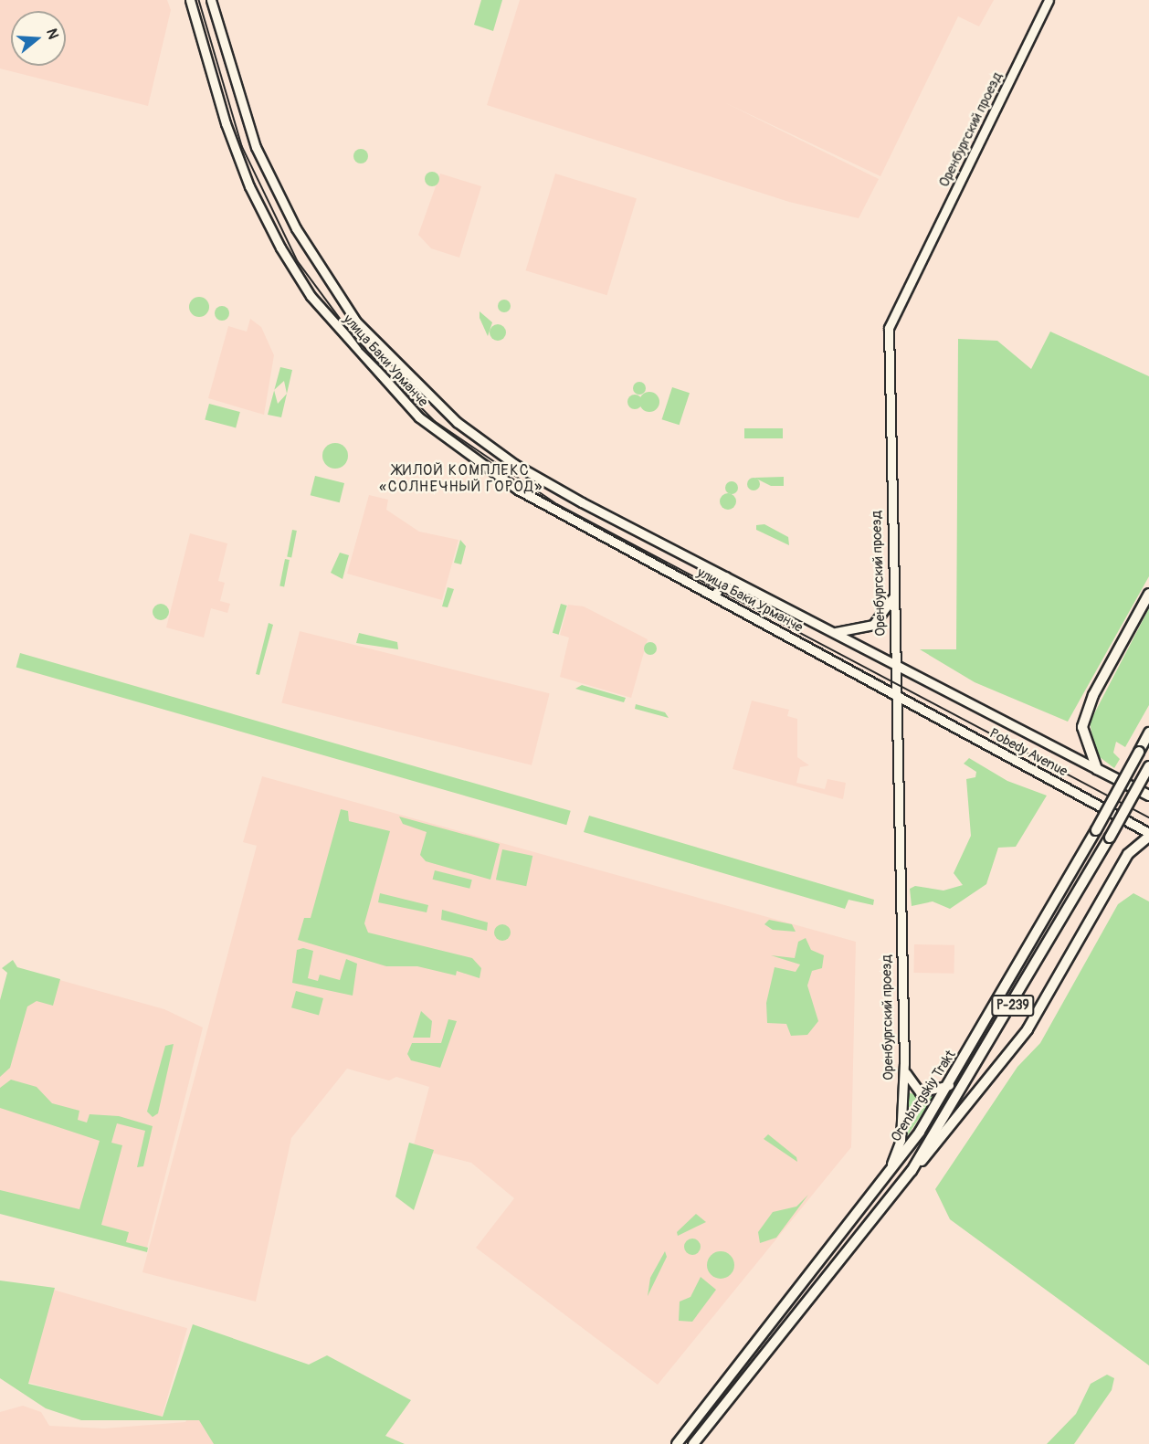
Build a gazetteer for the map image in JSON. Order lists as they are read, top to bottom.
{
  "streets": {
    "main road": [
      "Оренбургский проезд",
      "улица Баки Урманче",
      "Pobedy Avenue",
      "Р-239",
      "Orenburgskiy Trakt"
    ]
  },
  "crossings": [
    ["Оренбургский проезд", "улица Баки Урманче"],
    ["Оренбургский проезд", "Pobedy Avenue"],
    ["Оренбургский проезд", "Orenburgskiy Trakt"],
    ["улица Баки Урманче", "Pobedy Avenue"]
  ],
  "districts": ["ЖИЛОЙ КОМПЛЕКС «СОЛНЕЧНЫЙ ГОРОД»"],
  "north": "right"
}
